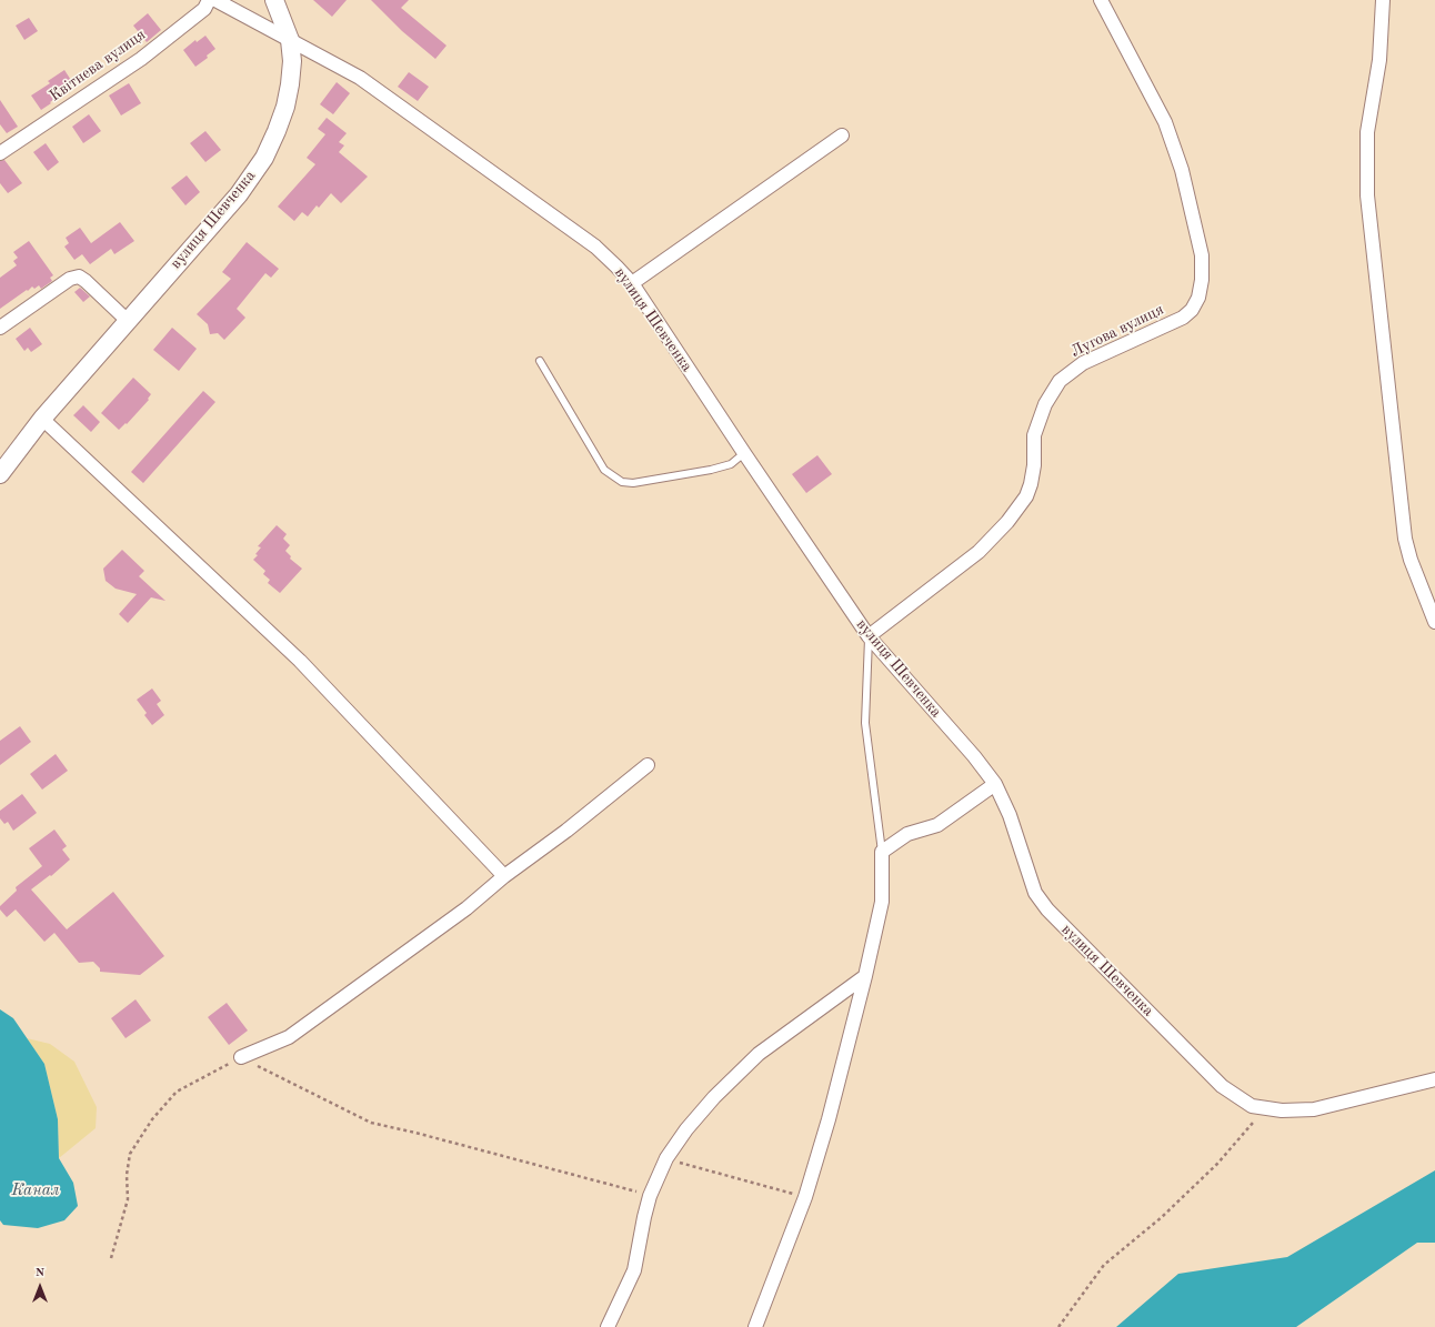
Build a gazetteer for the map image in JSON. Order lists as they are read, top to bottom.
{
  "streets": {
    "street": ["Квітнева вулиця", "вулиця Шевченка", "Лугова вулиця"]
  },
  "crossings": [
    ["вулиця Шевченка", "Лугова вулиця"]
  ],
  "water": ["Канал"],
  "north": "top"
}
